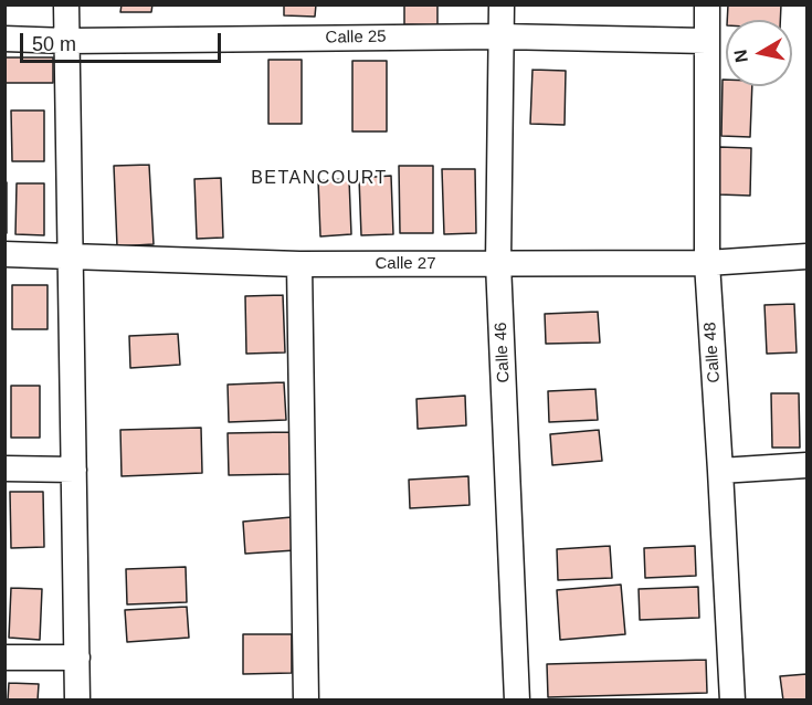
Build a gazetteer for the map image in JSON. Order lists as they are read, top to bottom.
{
  "streets": {
    "street": [
      "Calle 25",
      "Calle 27",
      "Calle 46",
      "Calle 48"
    ]
  },
  "crossings": [
    ["Calle 25", "Calle 46"],
    ["Calle 25", "Calle 48"],
    ["Calle 27", "Calle 46"],
    ["Calle 27", "Calle 48"]
  ],
  "districts": ["BETANCOURT"],
  "scale_bar": "50 m",
  "north": "left"
}
